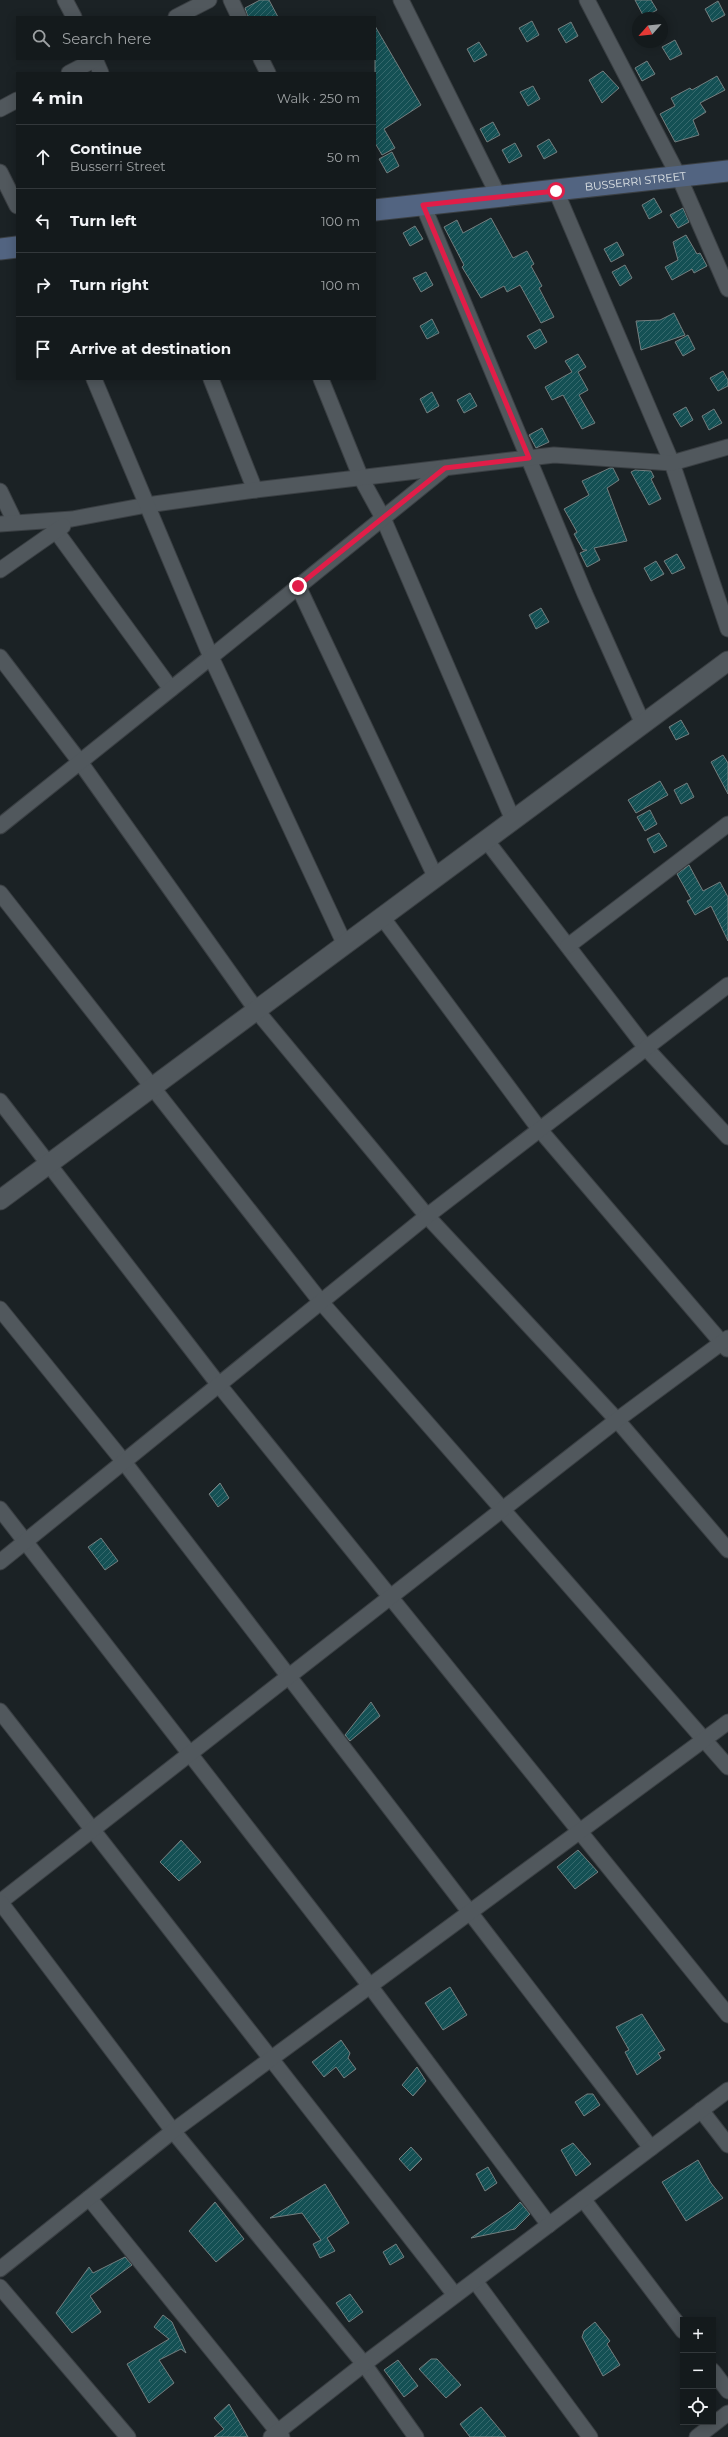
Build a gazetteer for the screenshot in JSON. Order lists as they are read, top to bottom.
{
  "streets": {
    "main road": ["BUSSERRI STREET"]
  },
  "north": "bottom left",
  "page": {
    "search": "Search here",
    "heading": ["4 min", "Walk · 250 m"],
    "list": [
      ["Continue", "Busserri Street", "50 m"],
      ["Turn left", "100 m"],
      ["Turn right", "100 m"],
      "Arrive at destination"
    ],
    "map_buttons": ["+", "−"]
  }
}
